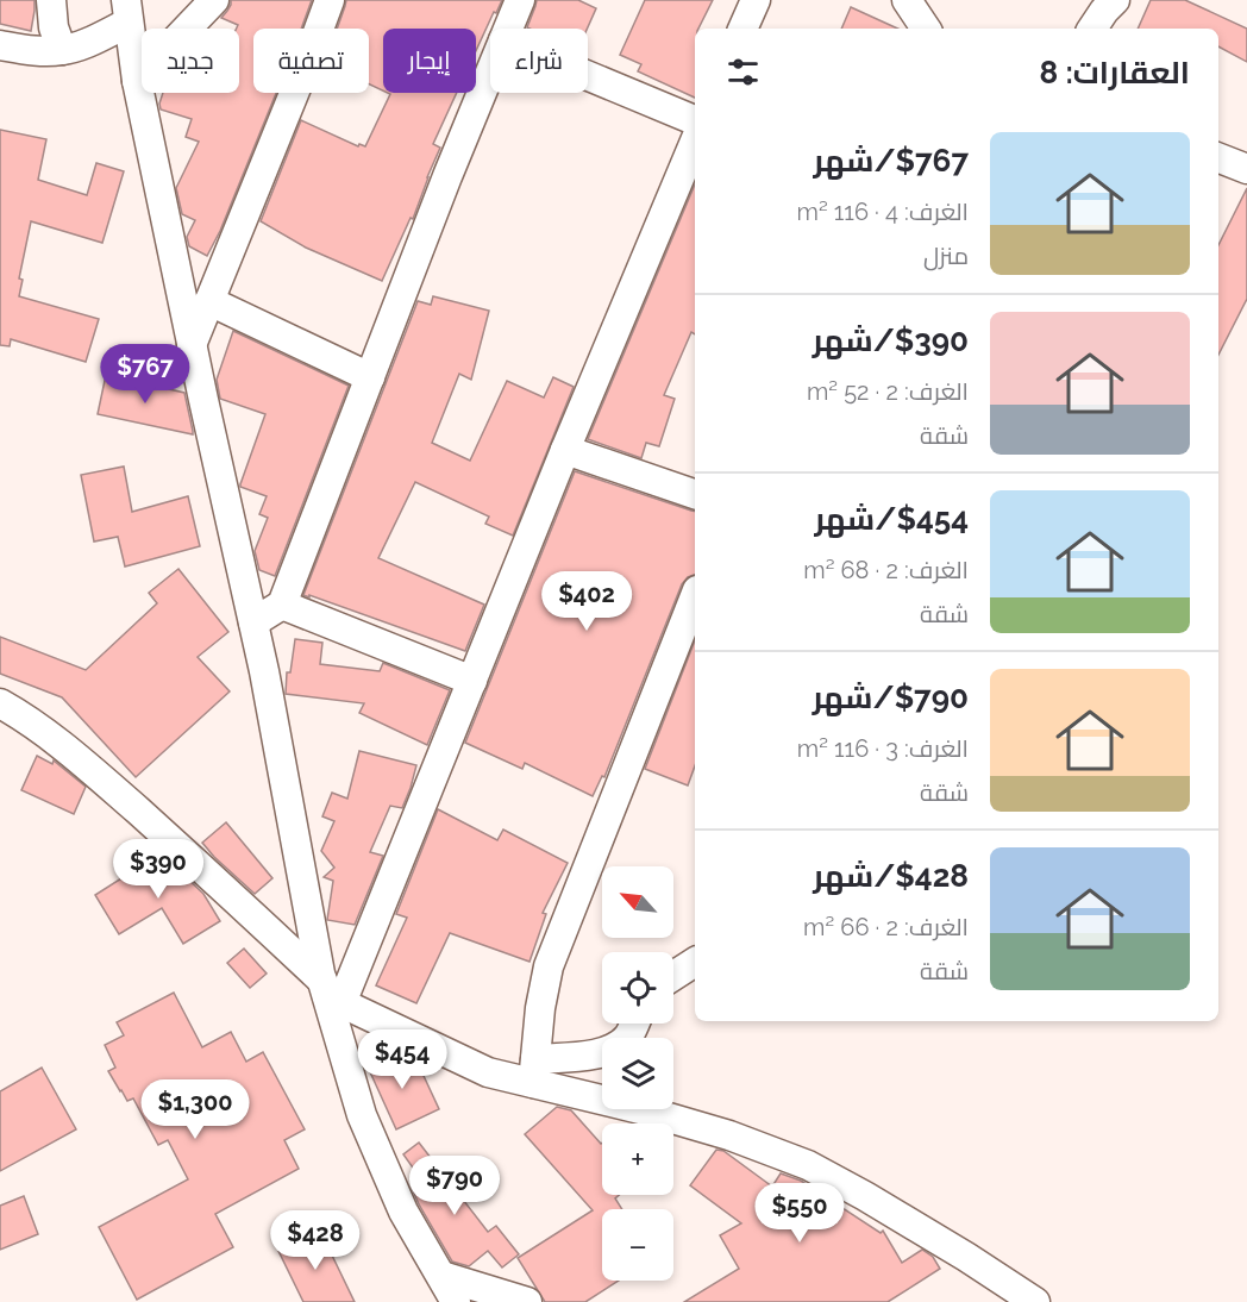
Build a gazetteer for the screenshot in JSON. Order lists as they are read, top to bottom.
{
  "north": "top left",
  "page": {
    "chip": [
      "شراء",
      "إيجار",
      "تصفية",
      "جديد"
    ],
    "heading": "العقارات: 8",
    "list": [
      {
        "name": "$767/شهر",
        "note": "الغرف: 4 · 116 m² · منزل"
      },
      {
        "name": "$390/شهر",
        "note": "الغرف: 2 · 52 m² · شقة"
      },
      {
        "name": "$454/شهر",
        "note": "الغرف: 2 · 68 m² · شقة"
      },
      {
        "name": "$790/شهر",
        "note": "الغرف: 3 · 116 m² · شقة"
      },
      {
        "name": "$428/شهر",
        "note": "الغرف: 2 · 66 m² · شقة"
      }
    ],
    "price": [
      "$767",
      "$402",
      "$390",
      "$454",
      "$1,300",
      "$790",
      "$550",
      "$428"
    ],
    "map_buttons": ["+", "−"]
  }
}
